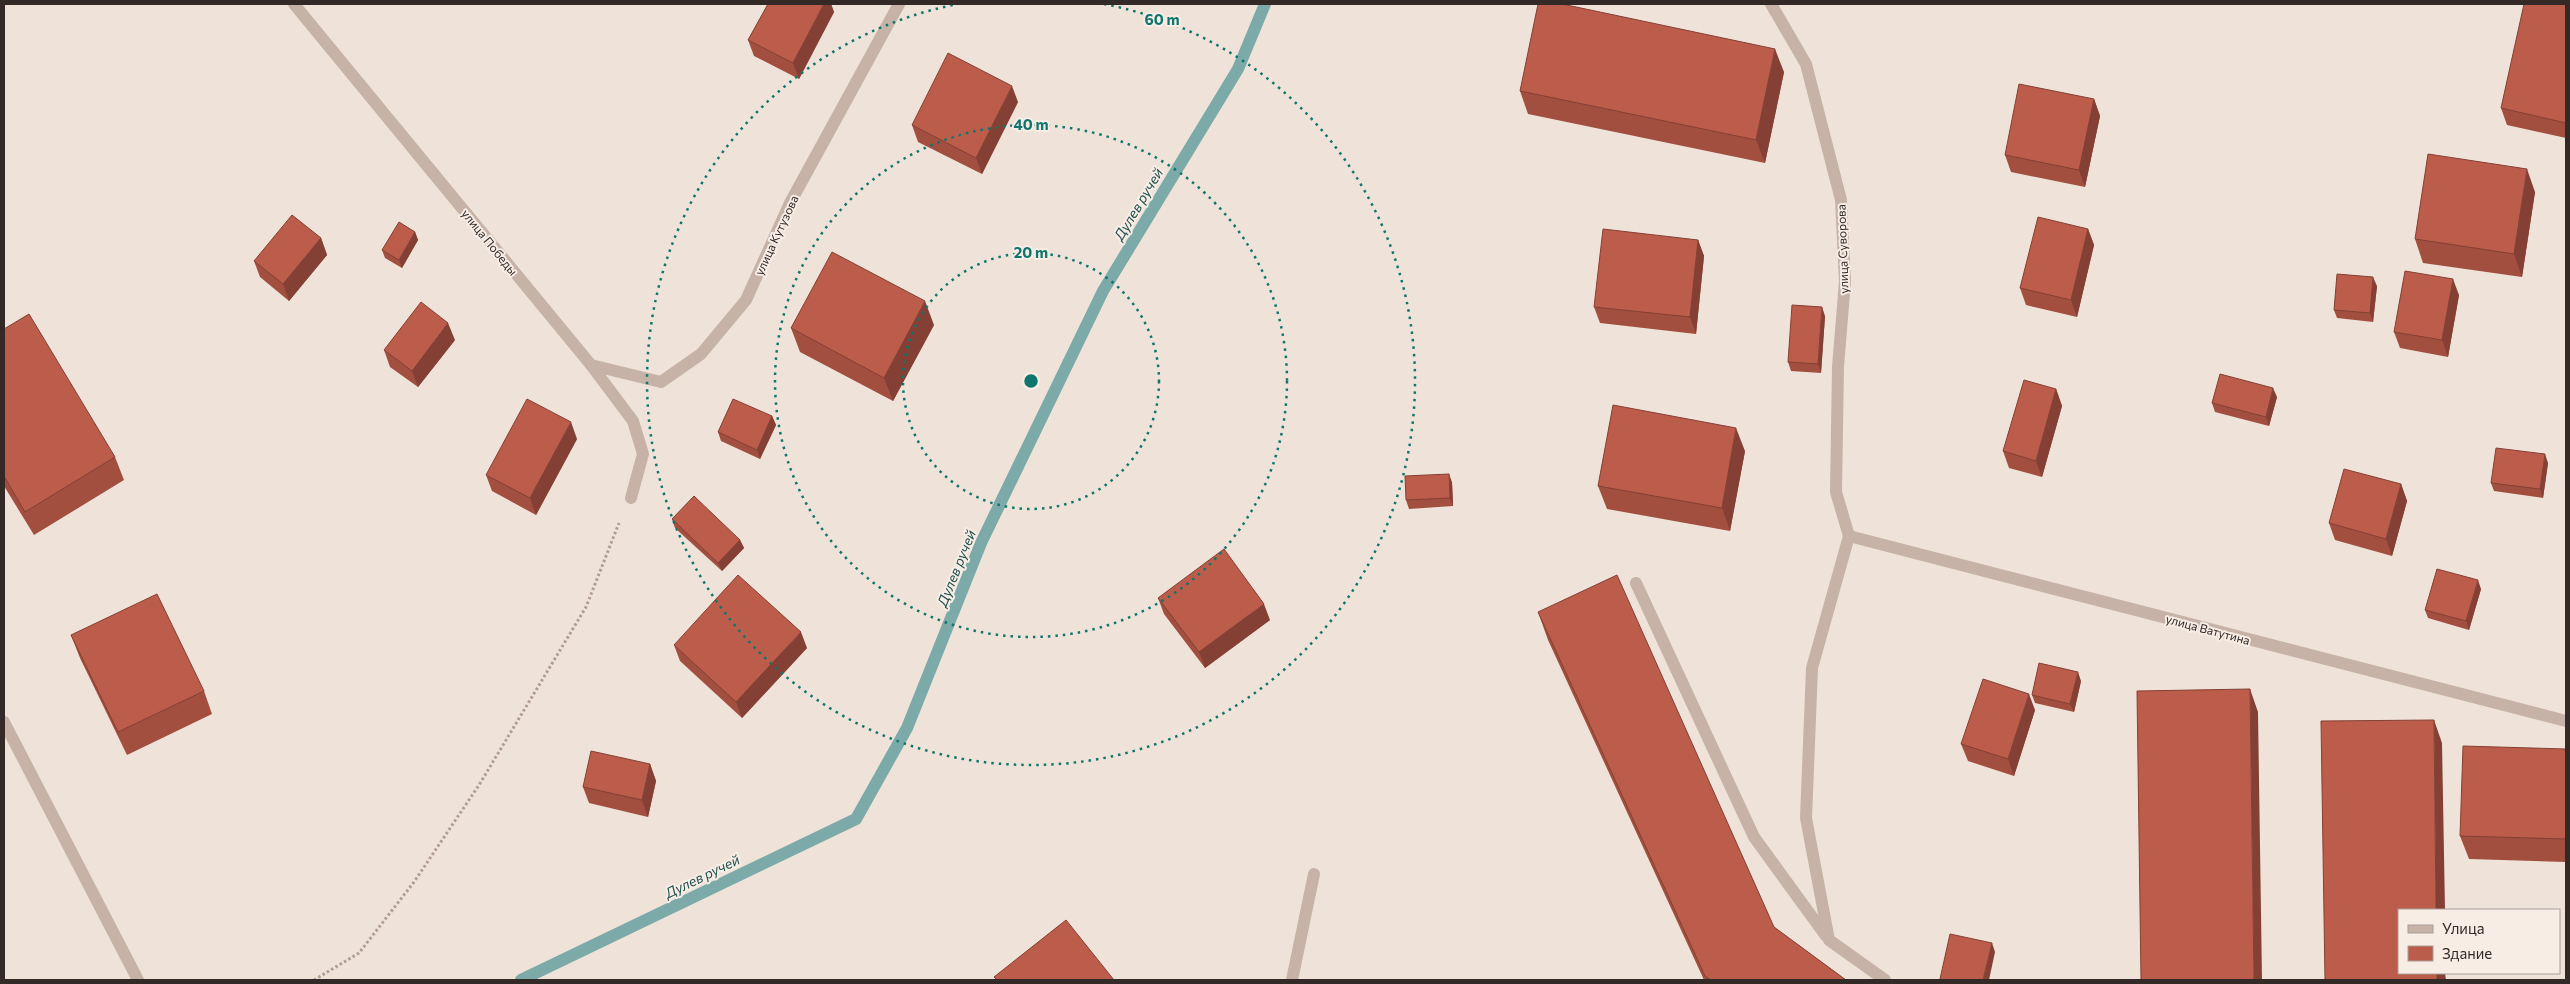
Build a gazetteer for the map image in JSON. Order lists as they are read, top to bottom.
{
  "streets": {
    "street": [
      "улица Кутузова",
      "улица Победы",
      "улица Суворова",
      "улица Ватутина"
    ]
  },
  "crossings": [
    ["улица Кутузова", "улица Победы"],
    ["улица Суворова", "улица Ватутина"]
  ],
  "water": ["Дулев ручей"],
  "legend": ["Улица", "Здание"],
  "rings": ["60 m", "40 m", "20 m"]
}
